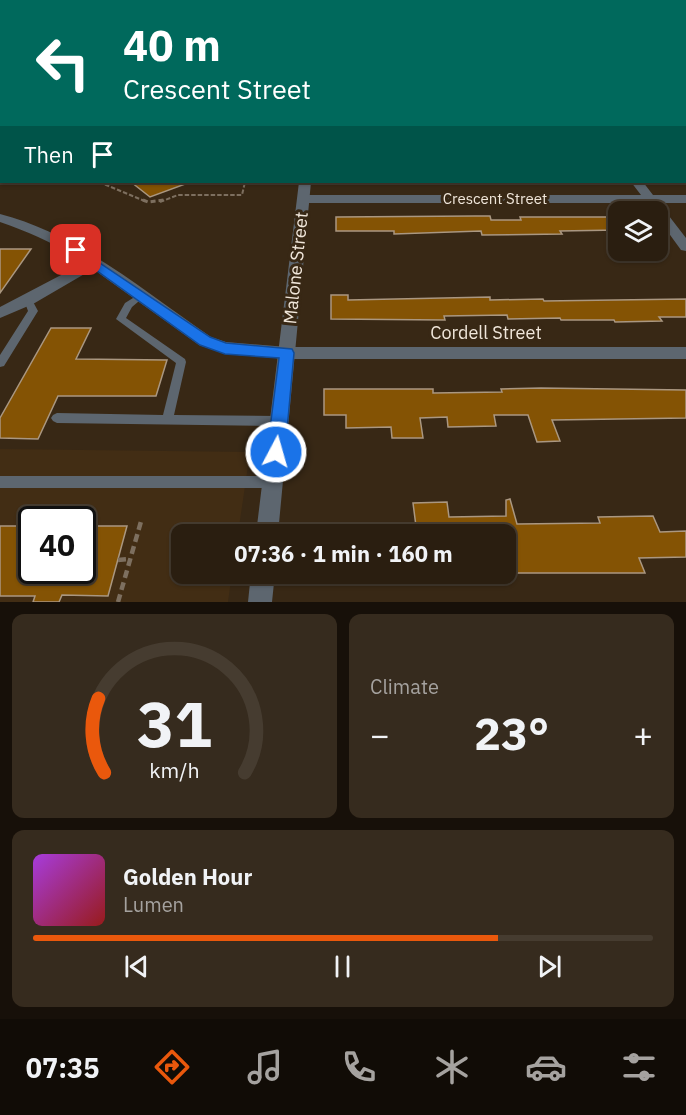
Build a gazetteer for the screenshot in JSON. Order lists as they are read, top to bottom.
{
  "streets": {
    "street": ["Crescent Street", "Malone Street", "Cordell Street"]
  },
  "crossings": [
    ["Crescent Street", "Malone Street"],
    ["Malone Street", "Cordell Street"]
  ],
  "page": {
    "turn": ["40 m", "Crescent Street"],
    "then": "Then",
    "limit": "40",
    "trip": "07:36 · 1 min · 160 m",
    "tile": "Climate",
    "heat": ["−", "23°", "+"],
    "song": ["Golden Hour", "Lumen"],
    "tabs": "07:35",
    "gauge": ["31", "km/h"]
  }
}
